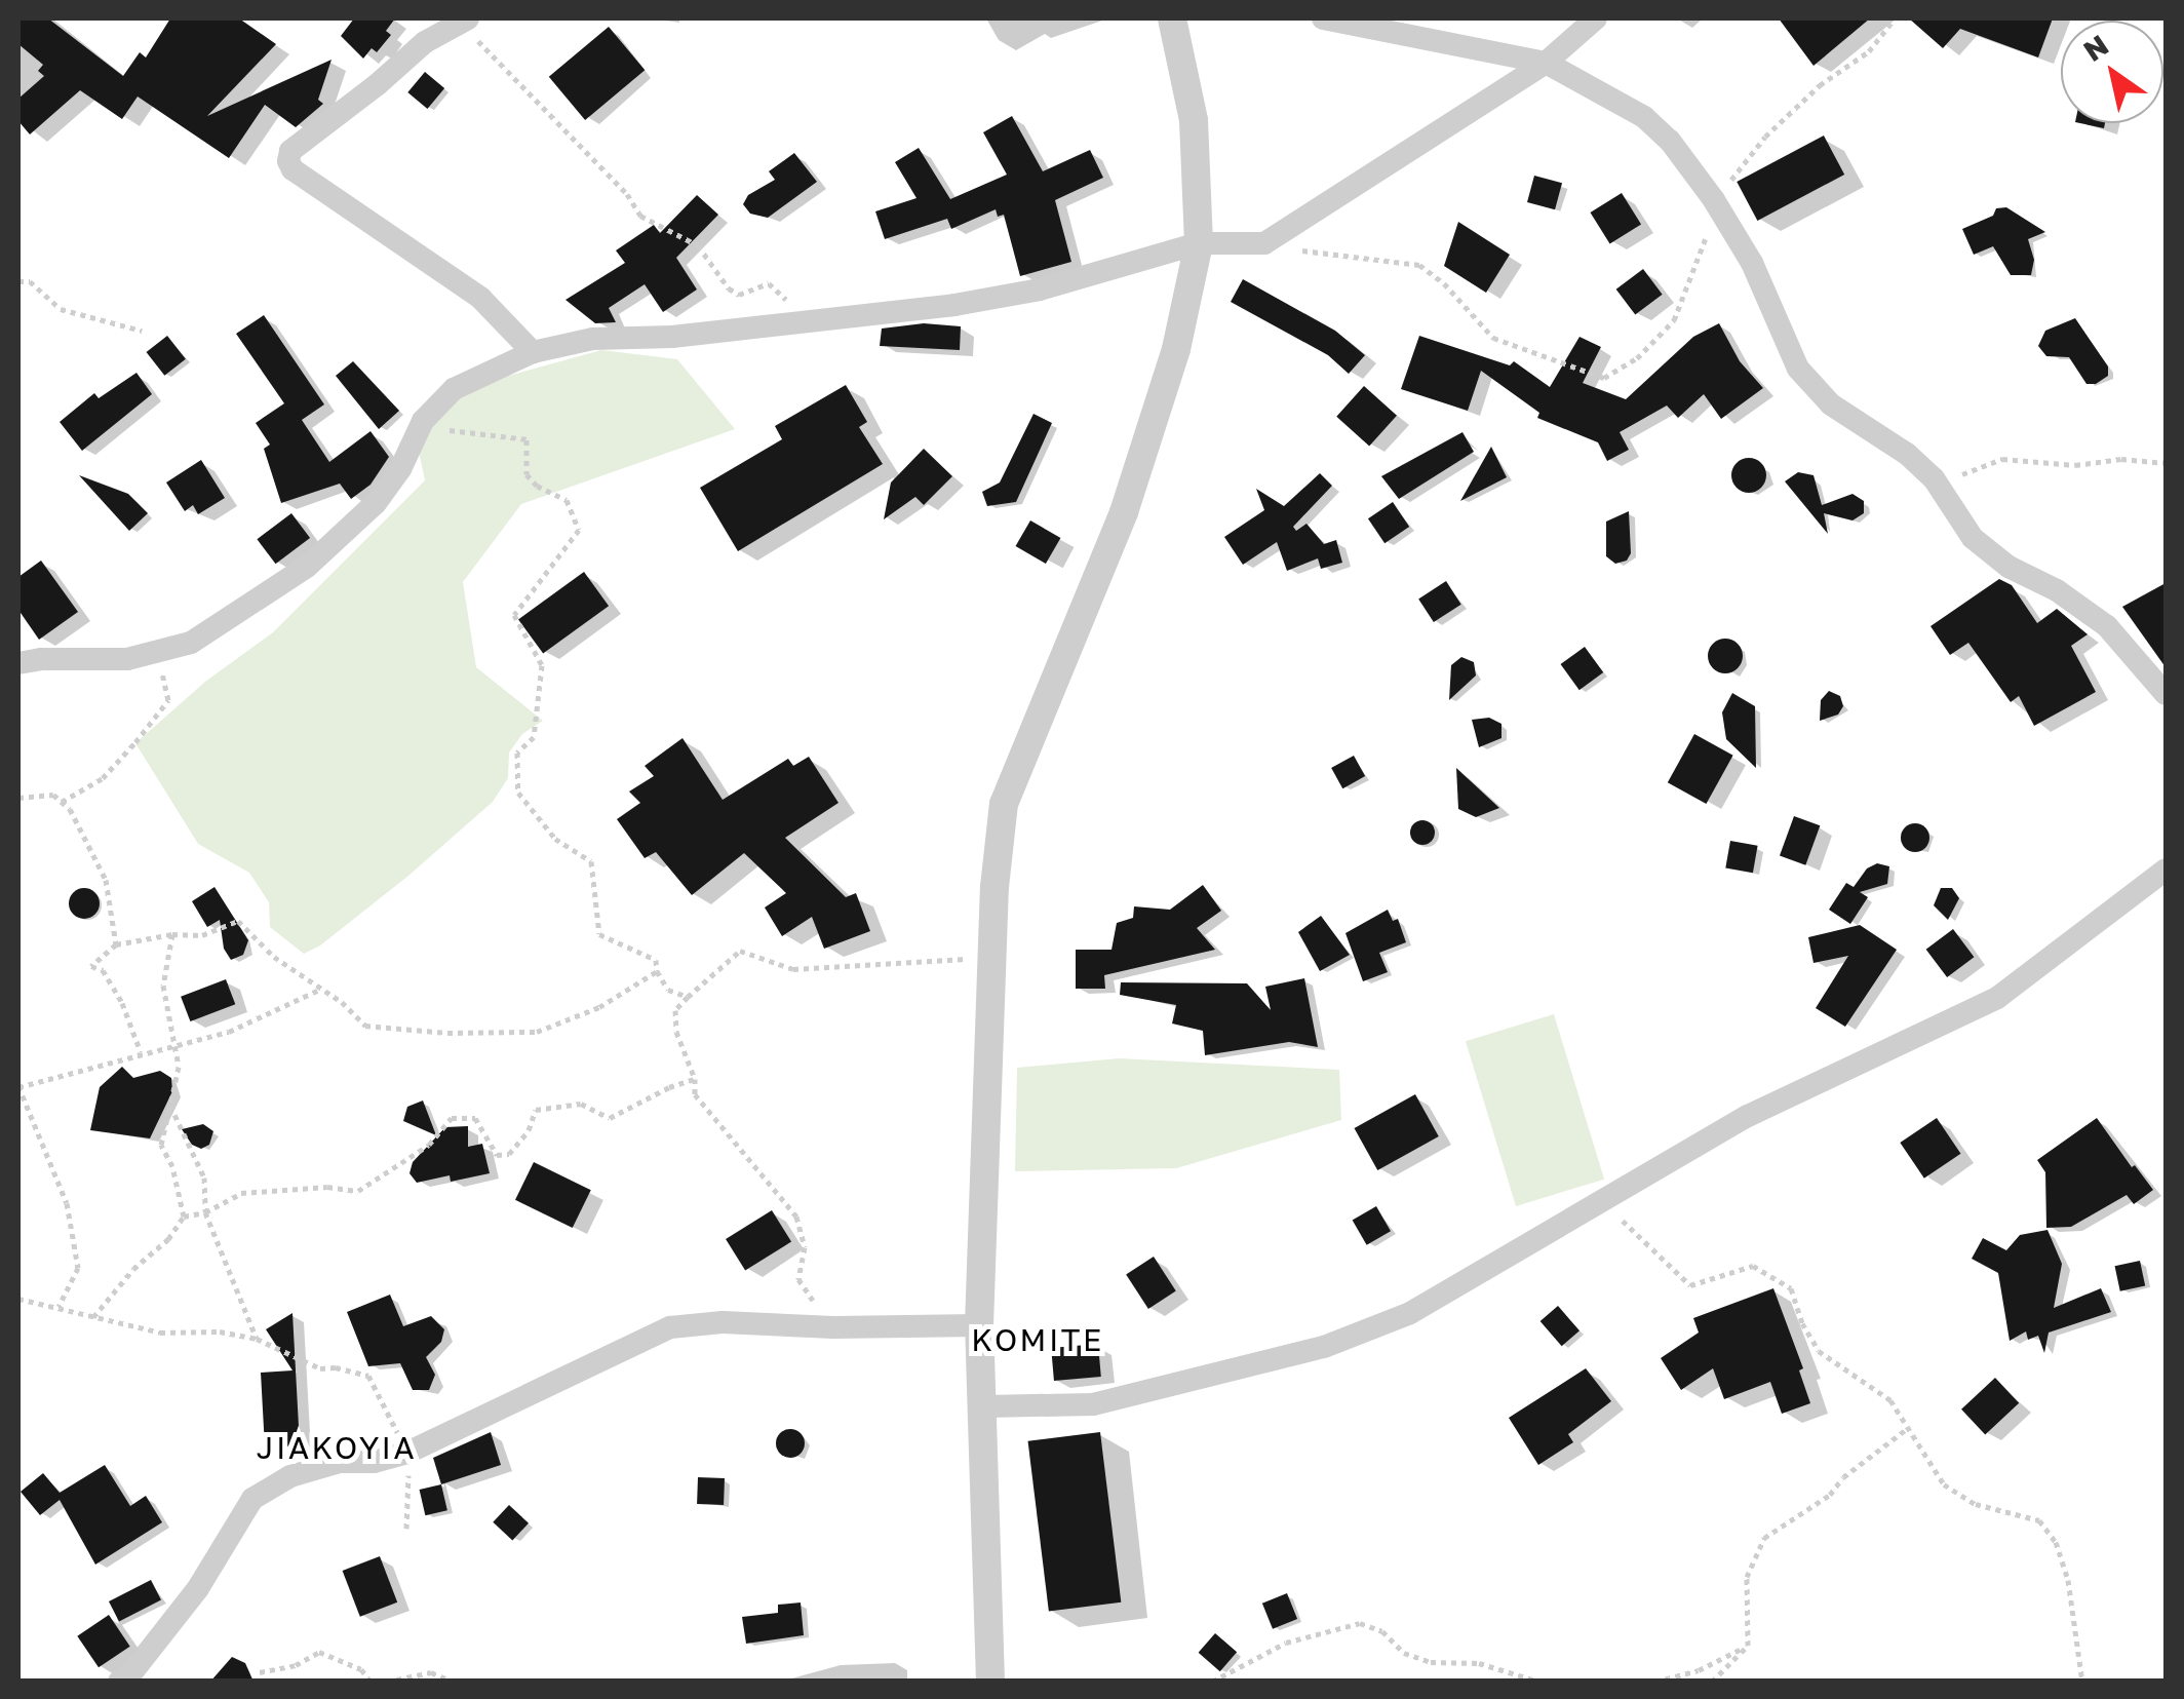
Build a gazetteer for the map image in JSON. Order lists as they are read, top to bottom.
{
  "districts": ["KOMITE", "JIAKOYIA"],
  "north": "top left"
}
